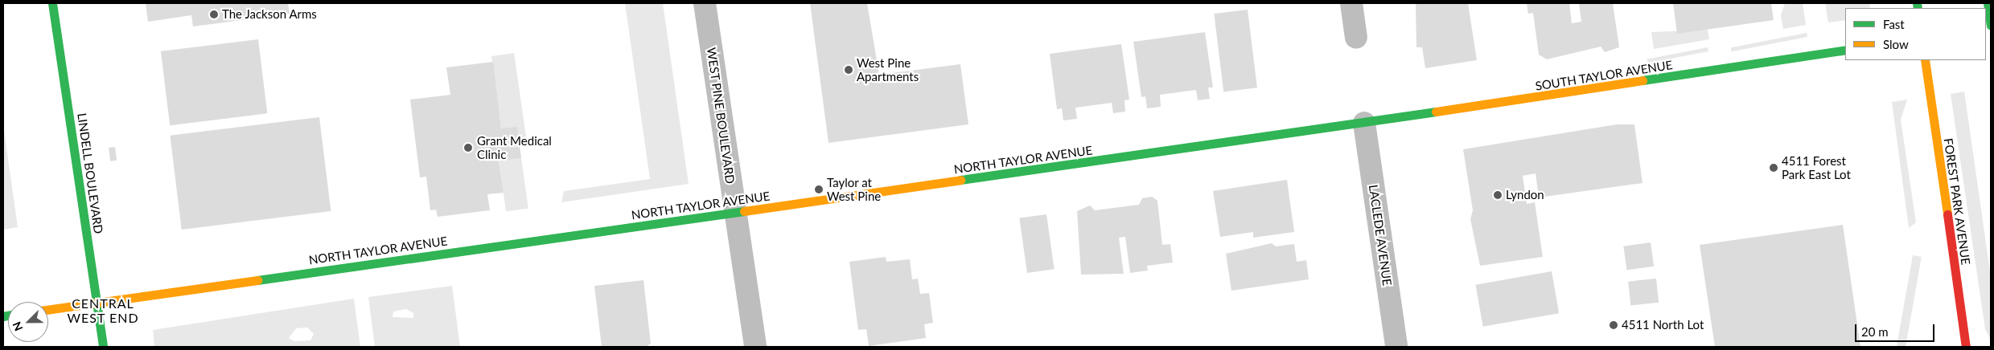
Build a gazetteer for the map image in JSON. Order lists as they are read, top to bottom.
{
  "streets": {
    "street": [
      "SOUTH TAYLOR AVENUE",
      "WEST PINE BOULEVARD",
      "NORTH TAYLOR AVENUE",
      "LINDELL BOULEVARD",
      "FOREST PARK AVENUE",
      "LACLEDE AVENUE"
    ]
  },
  "crossings": [
    ["SOUTH TAYLOR AVENUE", "NORTH TAYLOR AVENUE"],
    ["SOUTH TAYLOR AVENUE", "LACLEDE AVENUE"],
    ["WEST PINE BOULEVARD", "NORTH TAYLOR AVENUE"],
    ["NORTH TAYLOR AVENUE", "LINDELL BOULEVARD"],
    ["NORTH TAYLOR AVENUE", "LACLEDE AVENUE"]
  ],
  "districts": ["CENTRAL WEST END"],
  "places": [
    "The Jackson Arms",
    "West Pine Apartments",
    "Grant Medical Clinic",
    "4511 Forest Park East Lot",
    "Taylor at West Pine",
    "Lyndon",
    "4511 North Lot"
  ],
  "legend": ["Fast", "Slow"],
  "scale_bar": "20 m",
  "north": "bottom left"
}
